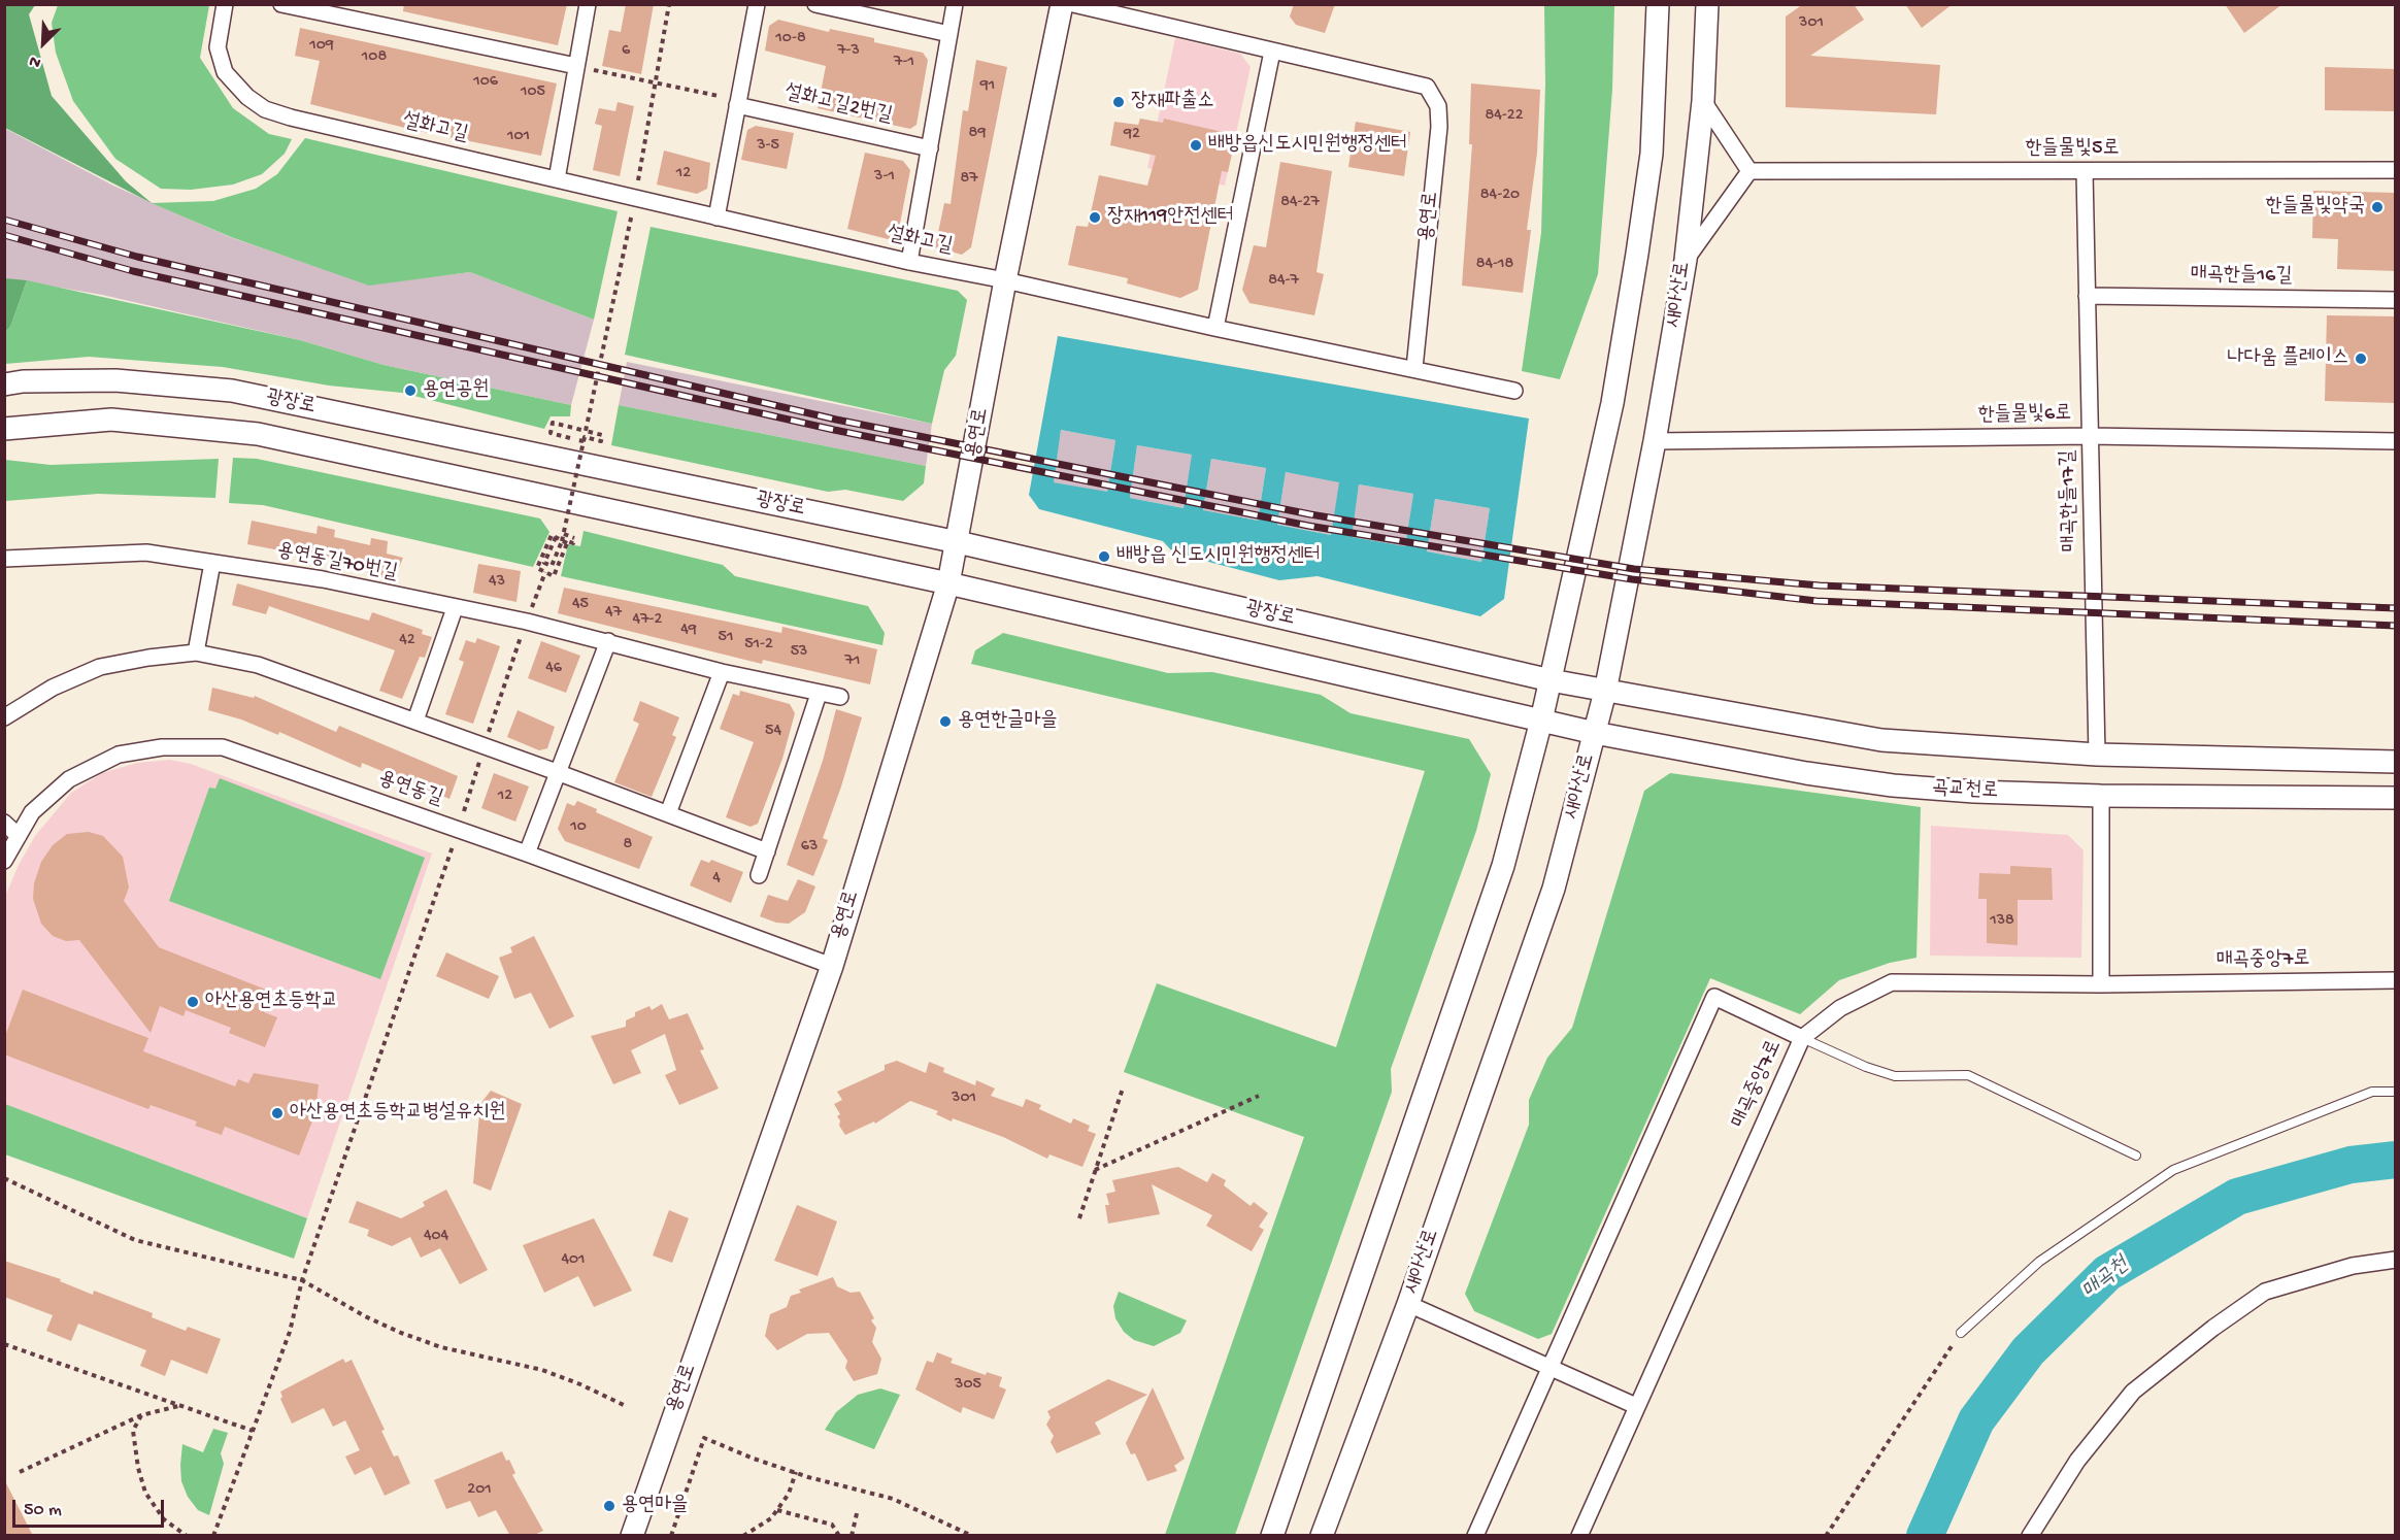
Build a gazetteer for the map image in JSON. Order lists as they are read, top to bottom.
{
  "streets": {
    "main road": [
      "용연로",
      "새아산로",
      "광장로",
      "곡교천로"
    ],
    "street": [
      "설화고길2번길",
      "설화고길",
      "한들물빛5로",
      "매곡한들16길",
      "한들물빛6로",
      "매곡한들17길",
      "용연동길70번길",
      "용연동길",
      "매곡중앙7로"
    ]
  },
  "crossings": [
    ["설화고길", "용연로"],
    ["한들물빛5로", "매곡한들17길"],
    ["용연로", "광장로"],
    ["용연로", "용연동길"],
    ["매곡한들16길", "매곡한들17길"],
    ["새아산로", "한들물빛6로"],
    ["새아산로", "곡교천로"],
    ["광장로", "곡교천로"],
    ["한들물빛6로", "매곡한들17길"]
  ],
  "water": ["매곡천"],
  "places": [
    "장재파출소",
    "배방읍신도시민원행정센터",
    "한들물빛약국",
    "장재119안전센터",
    "나다움 플레이스",
    "용연공원",
    "배방읍 신도시민원행정센터",
    "용연한글마을",
    "아산용연초등학교",
    "아산용연초등학교병설유치원",
    "용연마을"
  ],
  "house_numbers": [
    "301",
    "10-8",
    "109",
    "6",
    "7-3",
    "108",
    "7-1",
    "106",
    "91",
    "105",
    "84-22",
    "89",
    "92",
    "101",
    "3-5",
    "12",
    "3-1",
    "87",
    "84-20",
    "84-27",
    "84-18",
    "84-7",
    "43",
    "45",
    "47",
    "47-2",
    "49",
    "51",
    "42",
    "51-2",
    "53",
    "71",
    "46",
    "54",
    "12",
    "10",
    "8",
    "63",
    "4",
    "138",
    "301",
    "404",
    "401",
    "305",
    "201"
  ],
  "scale_bar": "50 m",
  "north": "bottom left"
}
